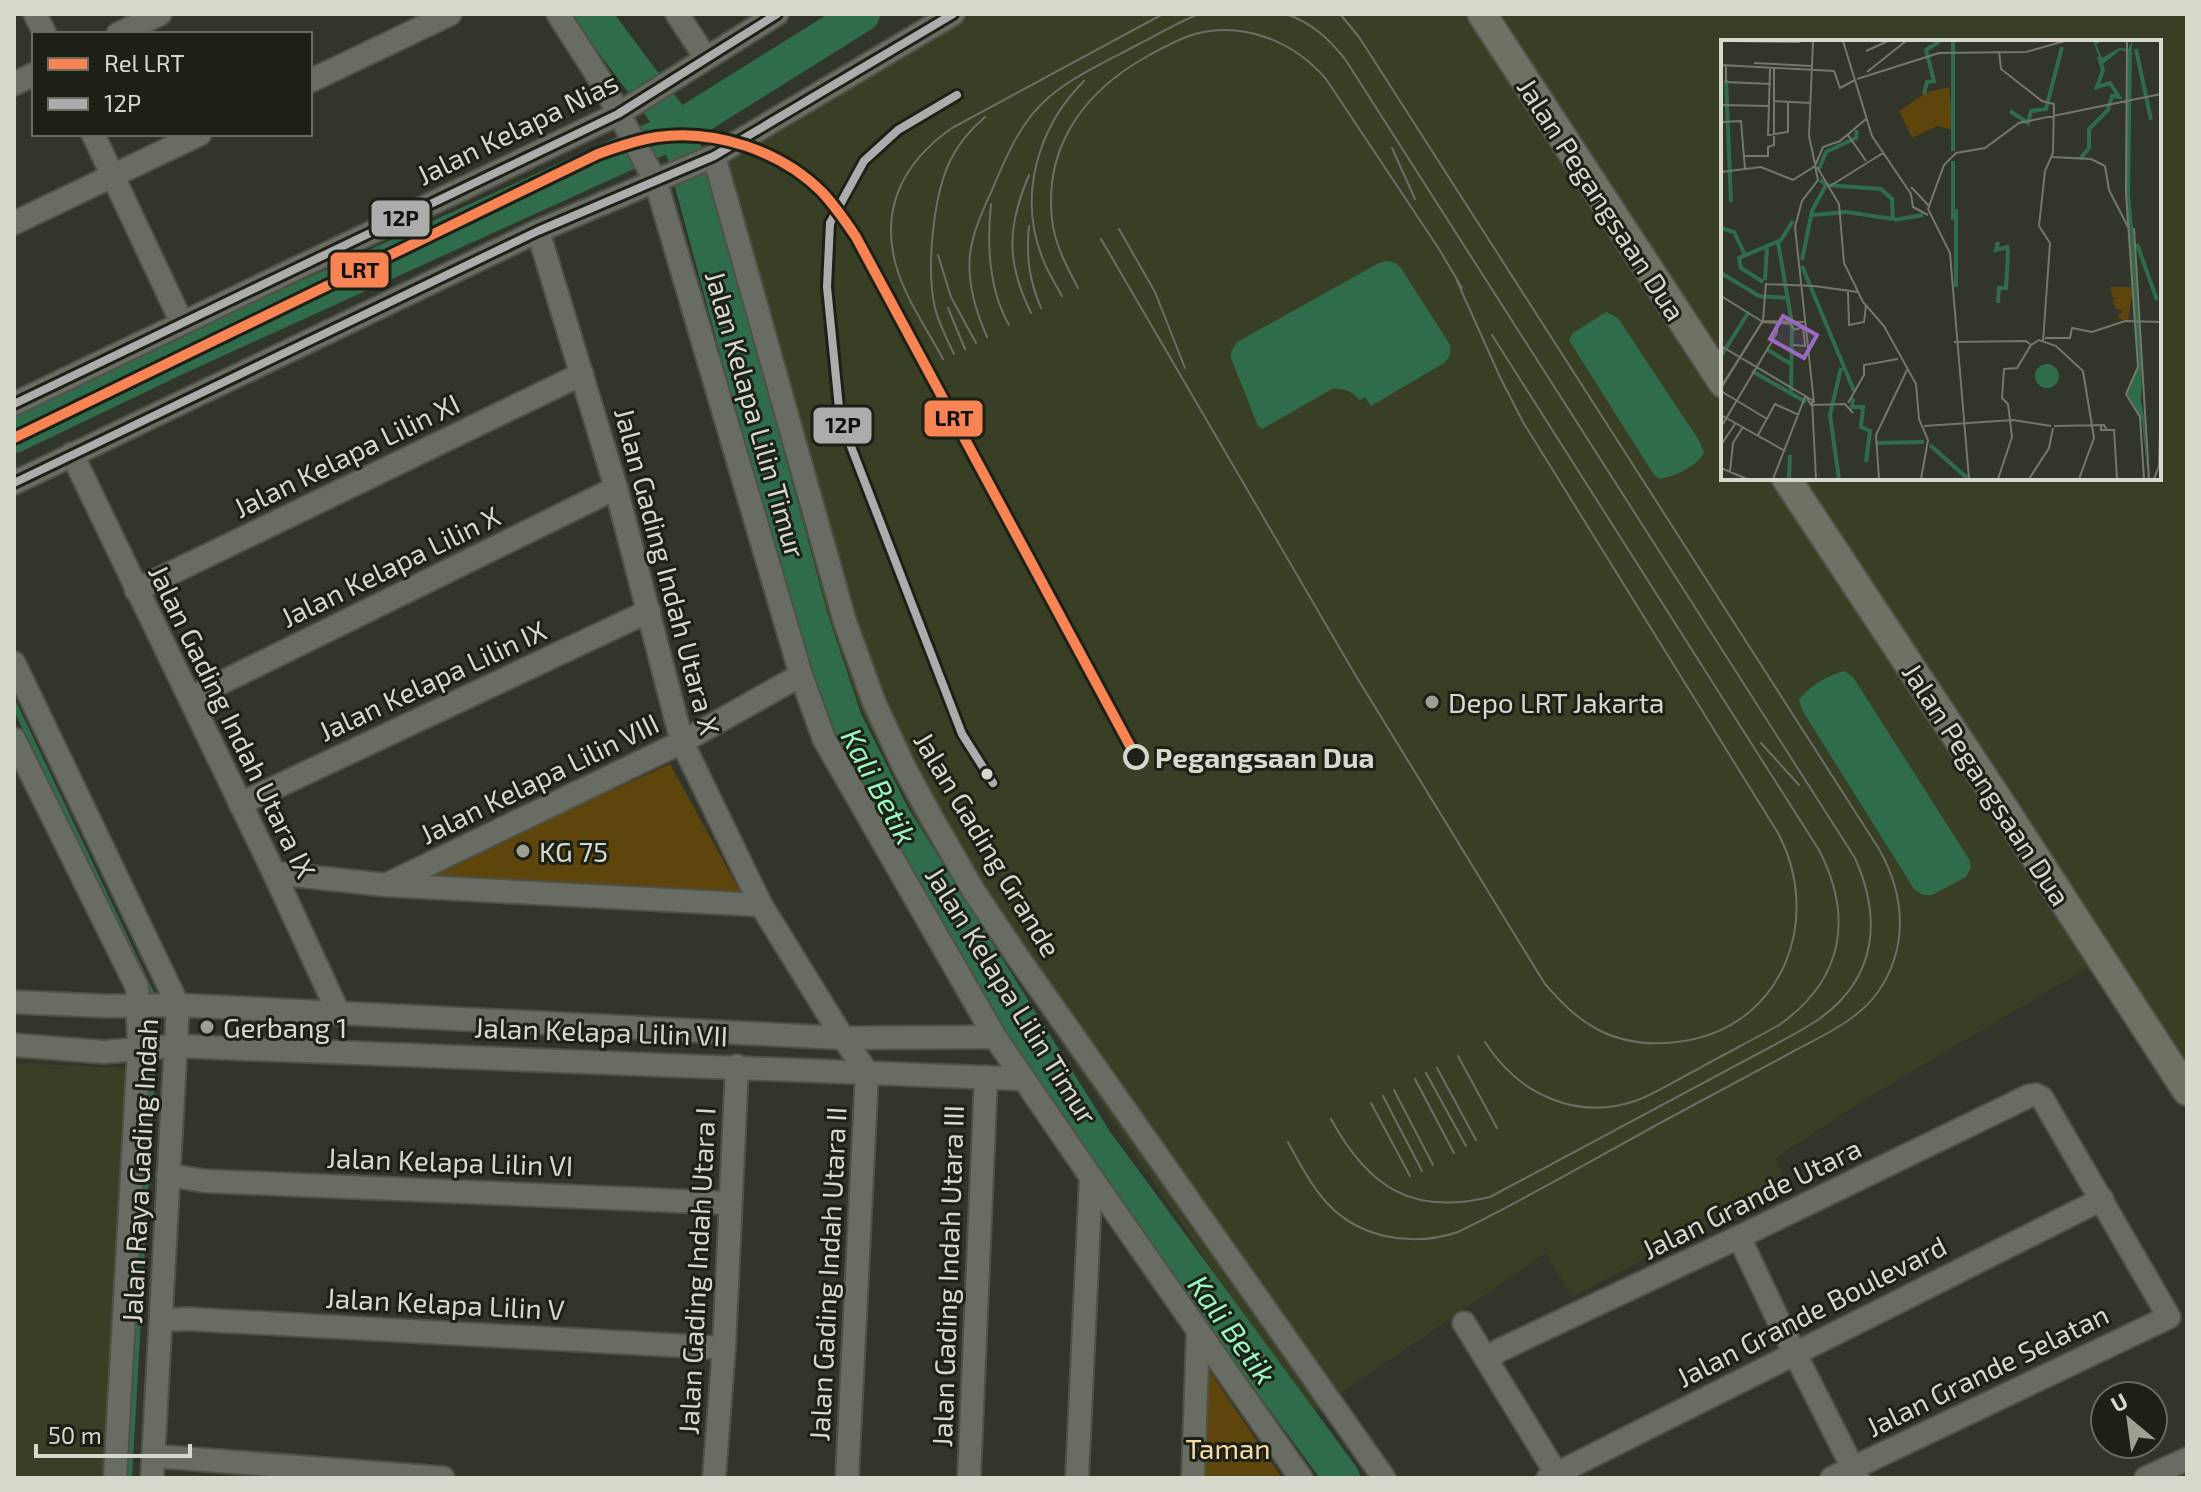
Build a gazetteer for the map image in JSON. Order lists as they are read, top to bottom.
{
  "streets": {
    "main road": ["Jalan Pegangsaan Dua"],
    "street": [
      "Jalan Kelapa Nias",
      "Jalan Kelapa Lilin Timur",
      "Jalan Kelapa Lilin XI",
      "Jalan Kelapa Lilin X",
      "Jalan Gading Indah Utara X",
      "Jalan Kelapa Lilin IX",
      "Jalan Gading Indah Utara IX",
      "Jalan Kelapa Lilin VIII",
      "Jalan Gading Grande",
      "Jalan Kelapa Lilin VII",
      "Jalan Kelapa Lilin VI",
      "Jalan Raya Gading Indah",
      "Jalan Grande Utara",
      "Jalan Gading Indah Utara I",
      "Jalan Gading Indah Utara II",
      "Jalan Gading Indah Utara III",
      "Jalan Kelapa Lilin V",
      "Jalan Grande Boulevard",
      "Jalan Grande Selatan"
    ]
  },
  "crossings": [
    ["Jalan Kelapa Nias", "Jalan Kelapa Lilin Timur"],
    ["Jalan Kelapa Lilin Timur", "Jalan Kelapa Lilin VIII"],
    ["Jalan Kelapa Lilin Timur", "Jalan Kelapa Lilin VII"],
    ["Jalan Kelapa Lilin XI", "Jalan Gading Indah Utara X"],
    ["Jalan Kelapa Lilin XI", "Jalan Gading Indah Utara IX"],
    ["Jalan Kelapa Lilin X", "Jalan Gading Indah Utara X"],
    ["Jalan Kelapa Lilin X", "Jalan Gading Indah Utara IX"],
    ["Jalan Gading Indah Utara X", "Jalan Kelapa Lilin IX"],
    ["Jalan Gading Indah Utara X", "Jalan Kelapa Lilin VIII"],
    ["Jalan Gading Indah Utara X", "Jalan Kelapa Lilin VII"],
    ["Jalan Gading Indah Utara X", "Jalan Gading Indah Utara II"],
    ["Jalan Kelapa Lilin IX", "Jalan Gading Indah Utara IX"],
    ["Jalan Gading Indah Utara IX", "Jalan Kelapa Lilin VIII"],
    ["Jalan Gading Indah Utara IX", "Jalan Kelapa Lilin VII"],
    ["Jalan Kelapa Lilin VII", "Jalan Raya Gading Indah"],
    ["Jalan Kelapa Lilin VII", "Jalan Gading Indah Utara I"],
    ["Jalan Kelapa Lilin VII", "Jalan Gading Indah Utara II"],
    ["Jalan Kelapa Lilin VII", "Jalan Gading Indah Utara III"],
    ["Jalan Kelapa Lilin VI", "Jalan Raya Gading Indah"],
    ["Jalan Kelapa Lilin VI", "Jalan Gading Indah Utara I"],
    ["Jalan Raya Gading Indah", "Jalan Kelapa Lilin V"],
    ["Jalan Grande Utara", "Jalan Grande Boulevard"],
    ["Jalan Grande Utara", "Jalan Grande Selatan"],
    ["Jalan Gading Indah Utara I", "Jalan Kelapa Lilin V"],
    ["Jalan Grande Boulevard", "Jalan Grande Selatan"]
  ],
  "water": ["Kali Betik"],
  "parks": ["Taman"],
  "places": [
    "Depo LRT Jakarta",
    "Pegangsaan Dua",
    "KG 75",
    "Gerbang 1"
  ],
  "lines": ["transit line 12P", "rail line LRT"],
  "legend": ["Rel LRT", "12P"],
  "scale_bar": "50 m",
  "north": "top left"
}
